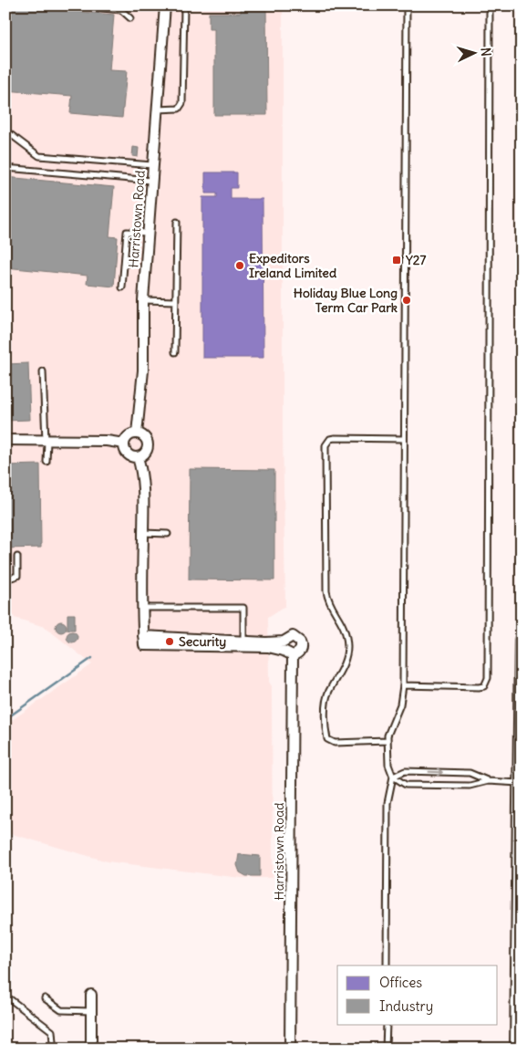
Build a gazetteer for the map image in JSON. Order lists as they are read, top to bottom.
{
  "streets": {
    "street": ["Harristown Road"]
  },
  "places": {
    "transit": ["Y27"],
    "other": ["Expeditors Ireland Limited", "Holiday Blue Long Term Car Park", "Security"]
  },
  "legend": ["Offices", "Industry"],
  "north": "right"
}
